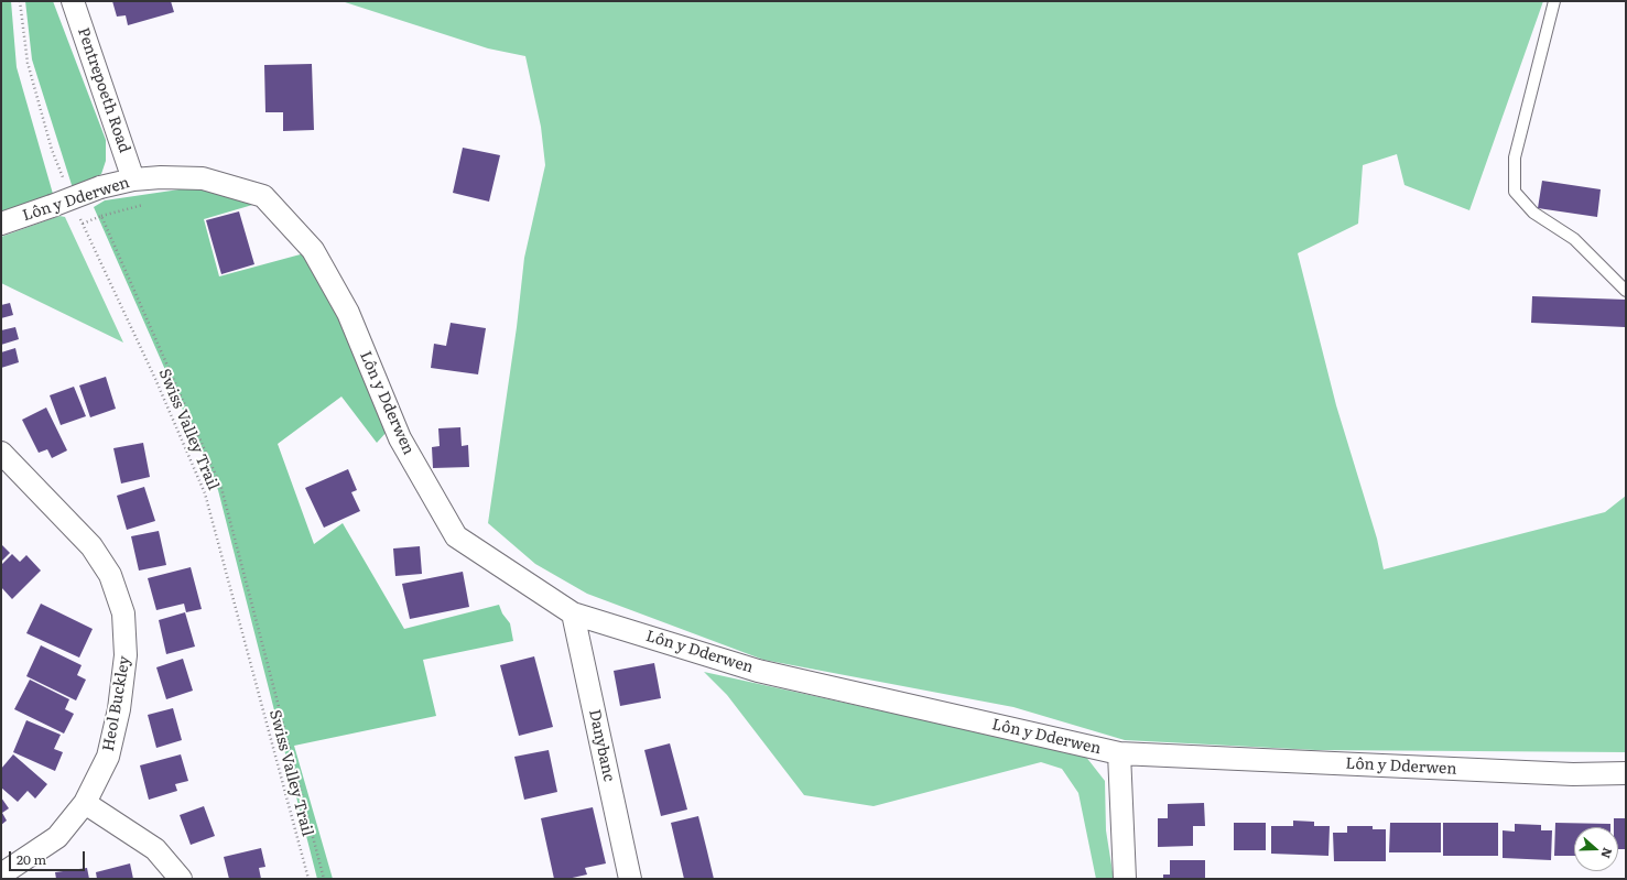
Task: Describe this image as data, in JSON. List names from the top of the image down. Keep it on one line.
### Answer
{"streets":{"street":["Pentrepoeth Road","Lôn y Dderwen","Heol Buckley","Danybanc"],"path":["Swiss Valley Trail"]},"crossings":[["Pentrepoeth Road","Lôn y Dderwen"],["Lôn y Dderwen","Danybanc"]],"scale_bar":"20 m","north":"right"}
